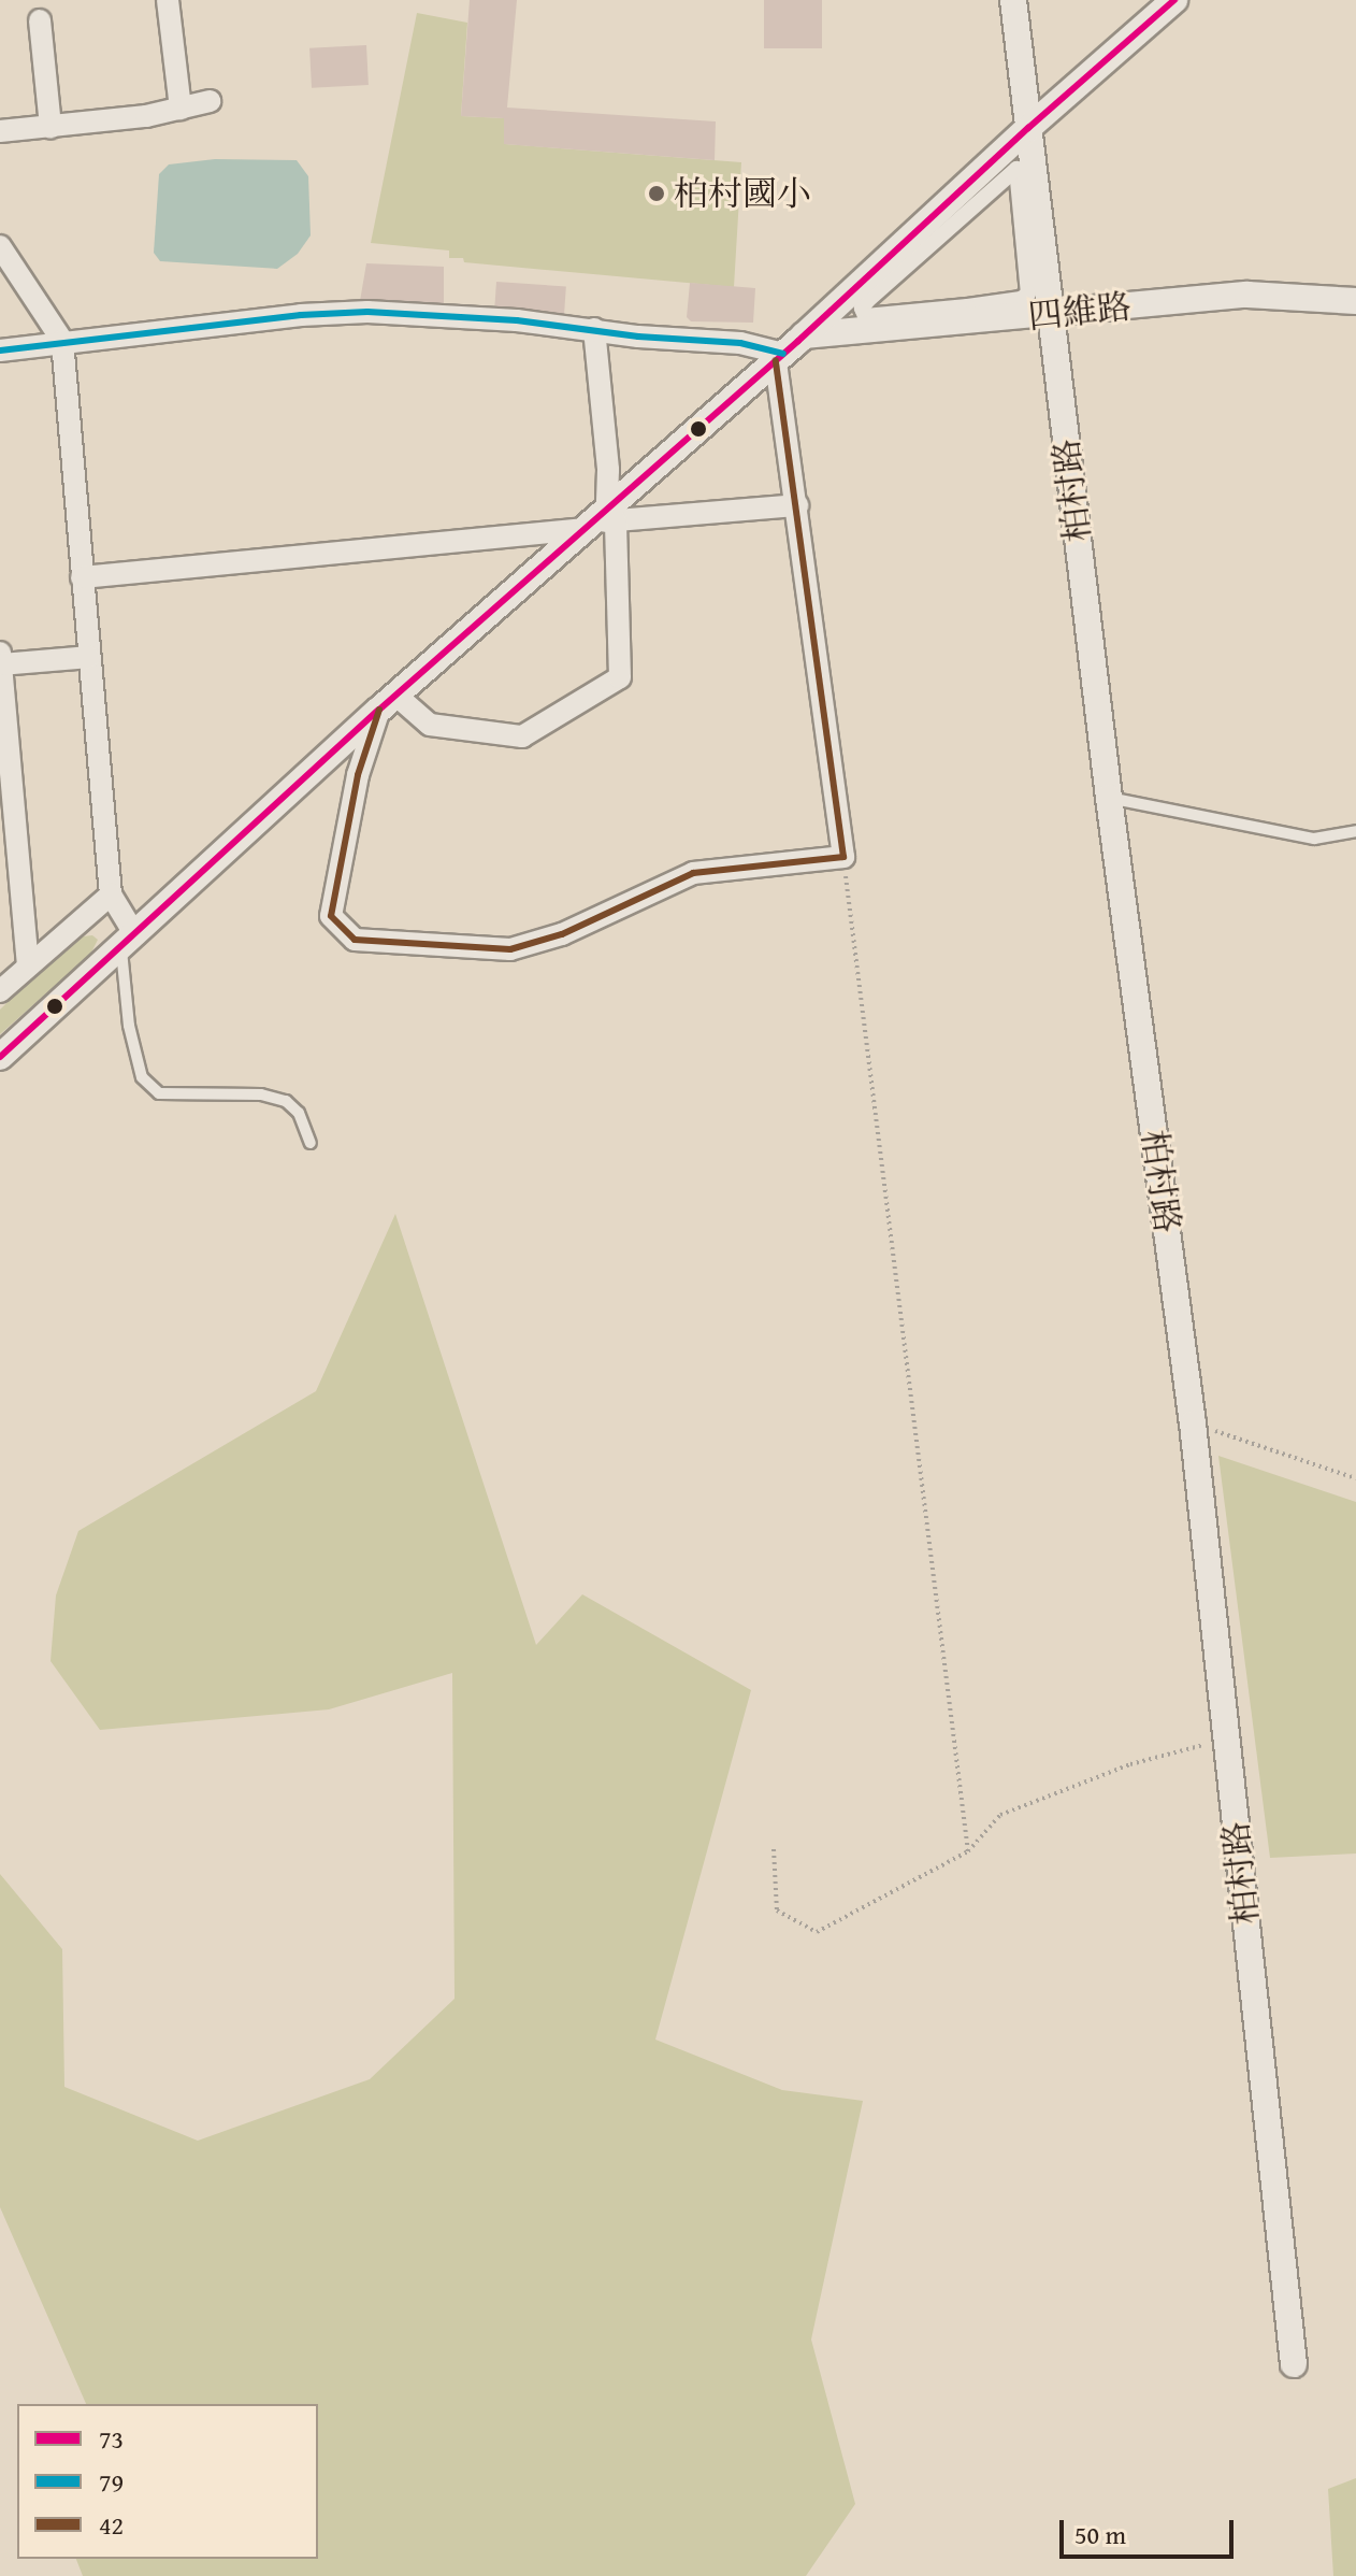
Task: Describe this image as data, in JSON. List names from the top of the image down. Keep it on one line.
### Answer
{"streets":{"street":["四維路","柏村路"]},"crossings":[["四維路","柏村路"]],"places":["柏村國小"],"lines":["transit line 73","transit line 79","transit line 42"],"legend":["73","79","42"],"scale_bar":"50 m"}
